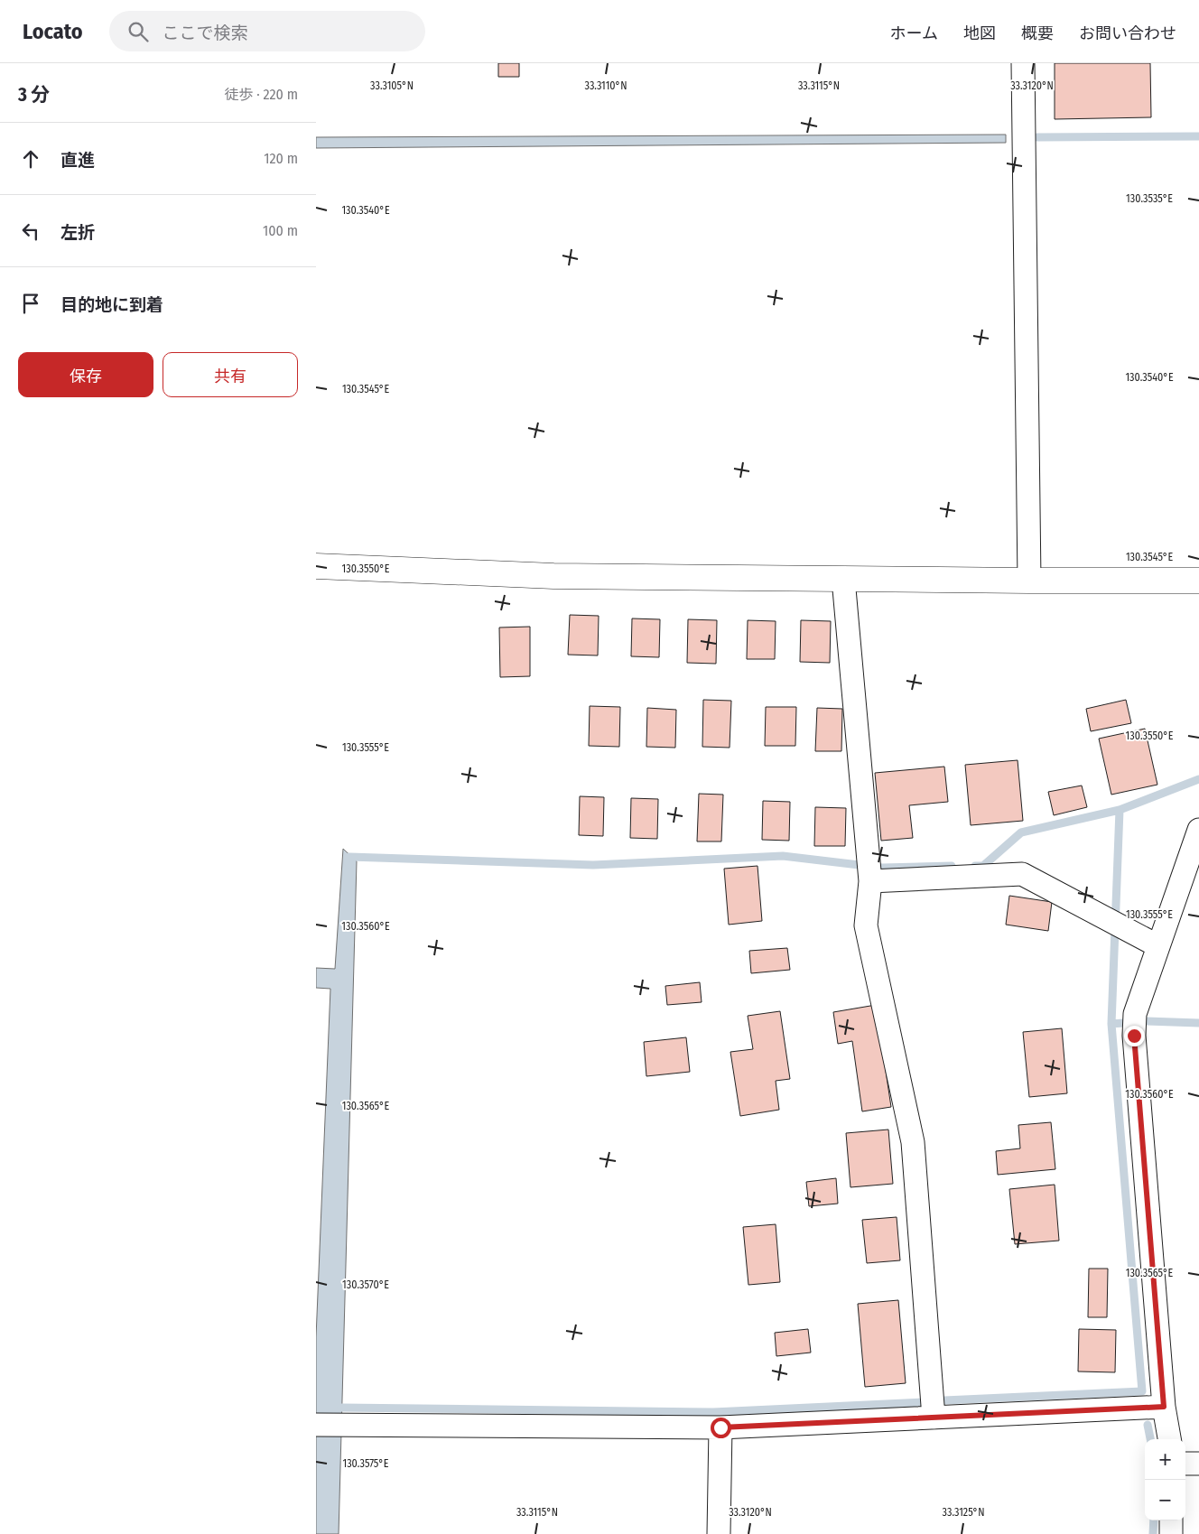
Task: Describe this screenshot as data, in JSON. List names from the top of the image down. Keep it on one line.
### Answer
{"page":{"header":"Locato","search":"ここで検索","nav":["ホーム","地図","概要","お問い合わせ"],"heading":["3 分","徒歩 · 220 m"],"list":[["直進","120 m"],["左折","100 m"],"目的地に到着"],"buttons":["保存","共有"],"map_buttons":["+","−"]},"coordinates":["33.3105°N","33.3110°N","33.3115°N","33.3120°N","130.3535°E","130.3540°E","130.3545°E","130.3550°E","130.3555°E","130.3560°E","130.3565°E","130.3570°E","130.3575°E","33.3125°N"]}
